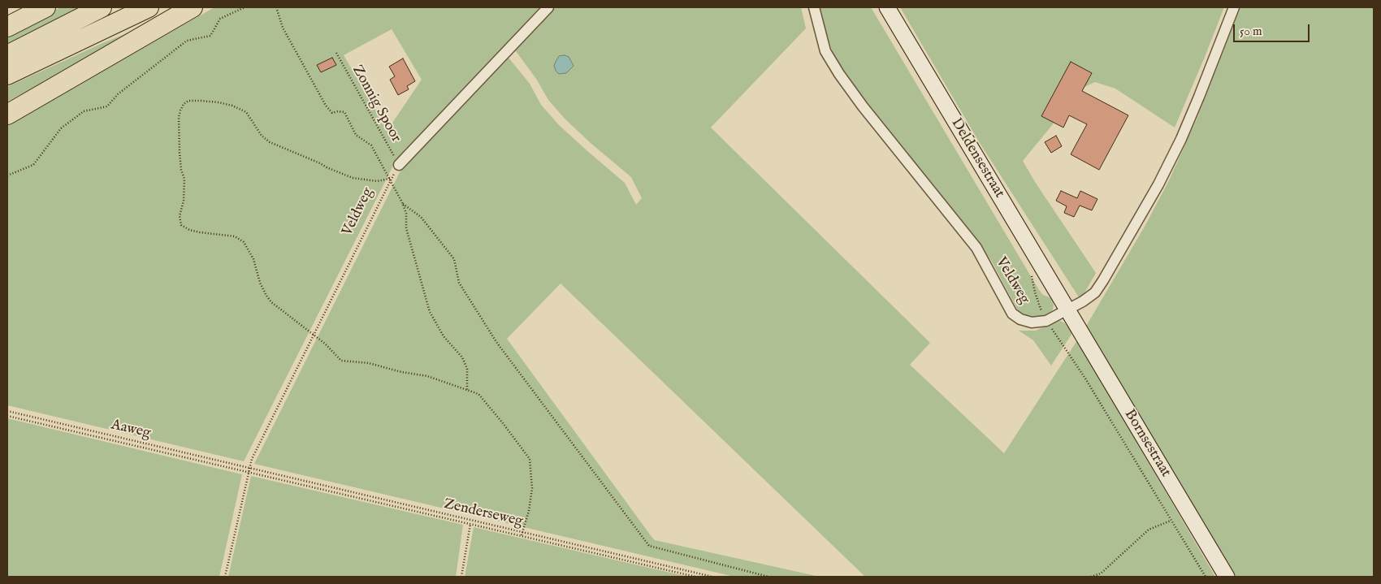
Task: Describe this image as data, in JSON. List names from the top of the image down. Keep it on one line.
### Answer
{"streets":{"street":["Deldensestraat","Veldweg","Bornsestraat"],"path":["Zonnig Spoor","Aaweg","Zenderseweg"]},"crossings":[["Zonnig Spoor","Veldweg"],["Deldensestraat","Veldweg"],["Deldensestraat","Bornsestraat"],["Veldweg","Aaweg"],["Veldweg","Bornsestraat"],["Veldweg","Zenderseweg"],["Aaweg","Zenderseweg"]],"scale_bar":"50 m"}
